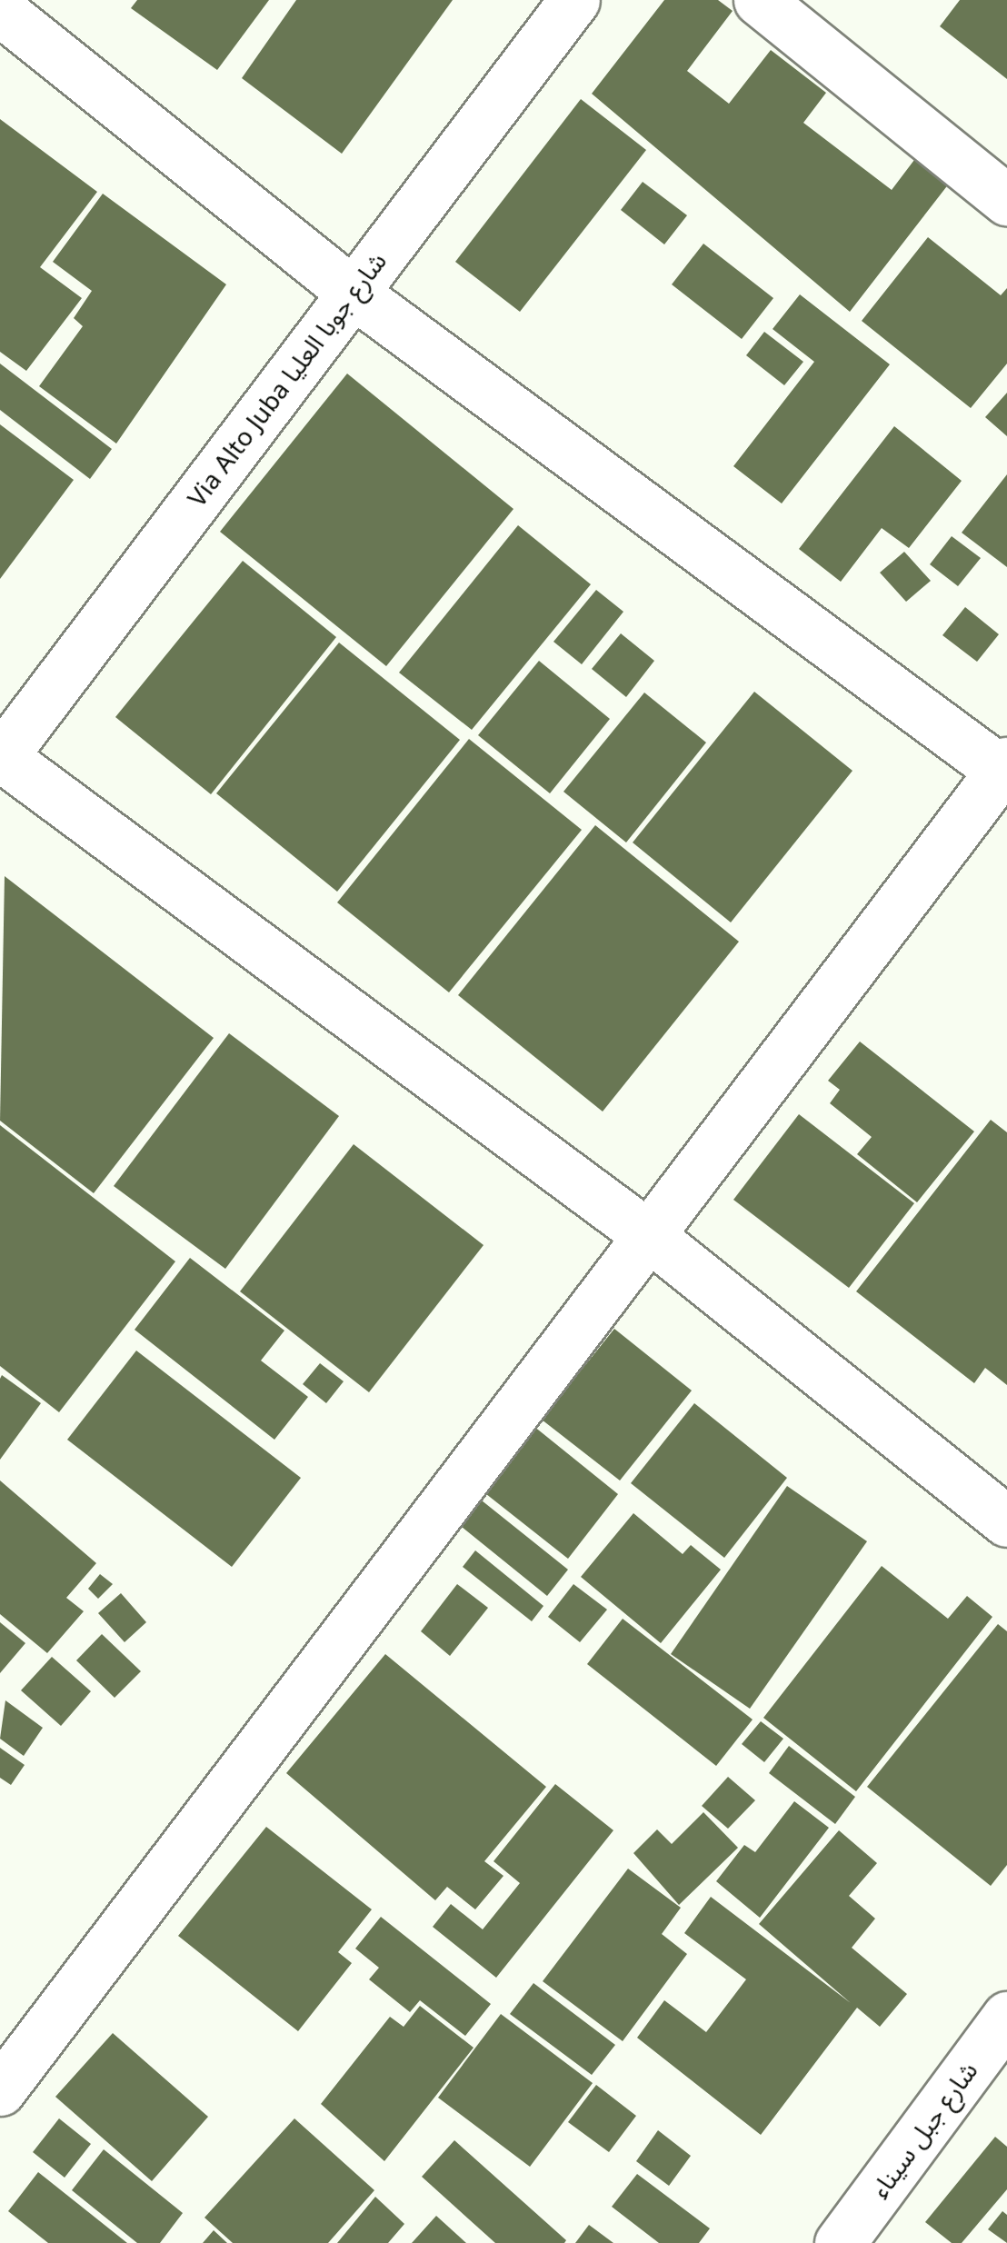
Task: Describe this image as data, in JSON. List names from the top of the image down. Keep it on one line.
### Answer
{"streets":{"street":["Via Alto Juba شارع جوبا العليا","شارع جبل سيناء"]}}
